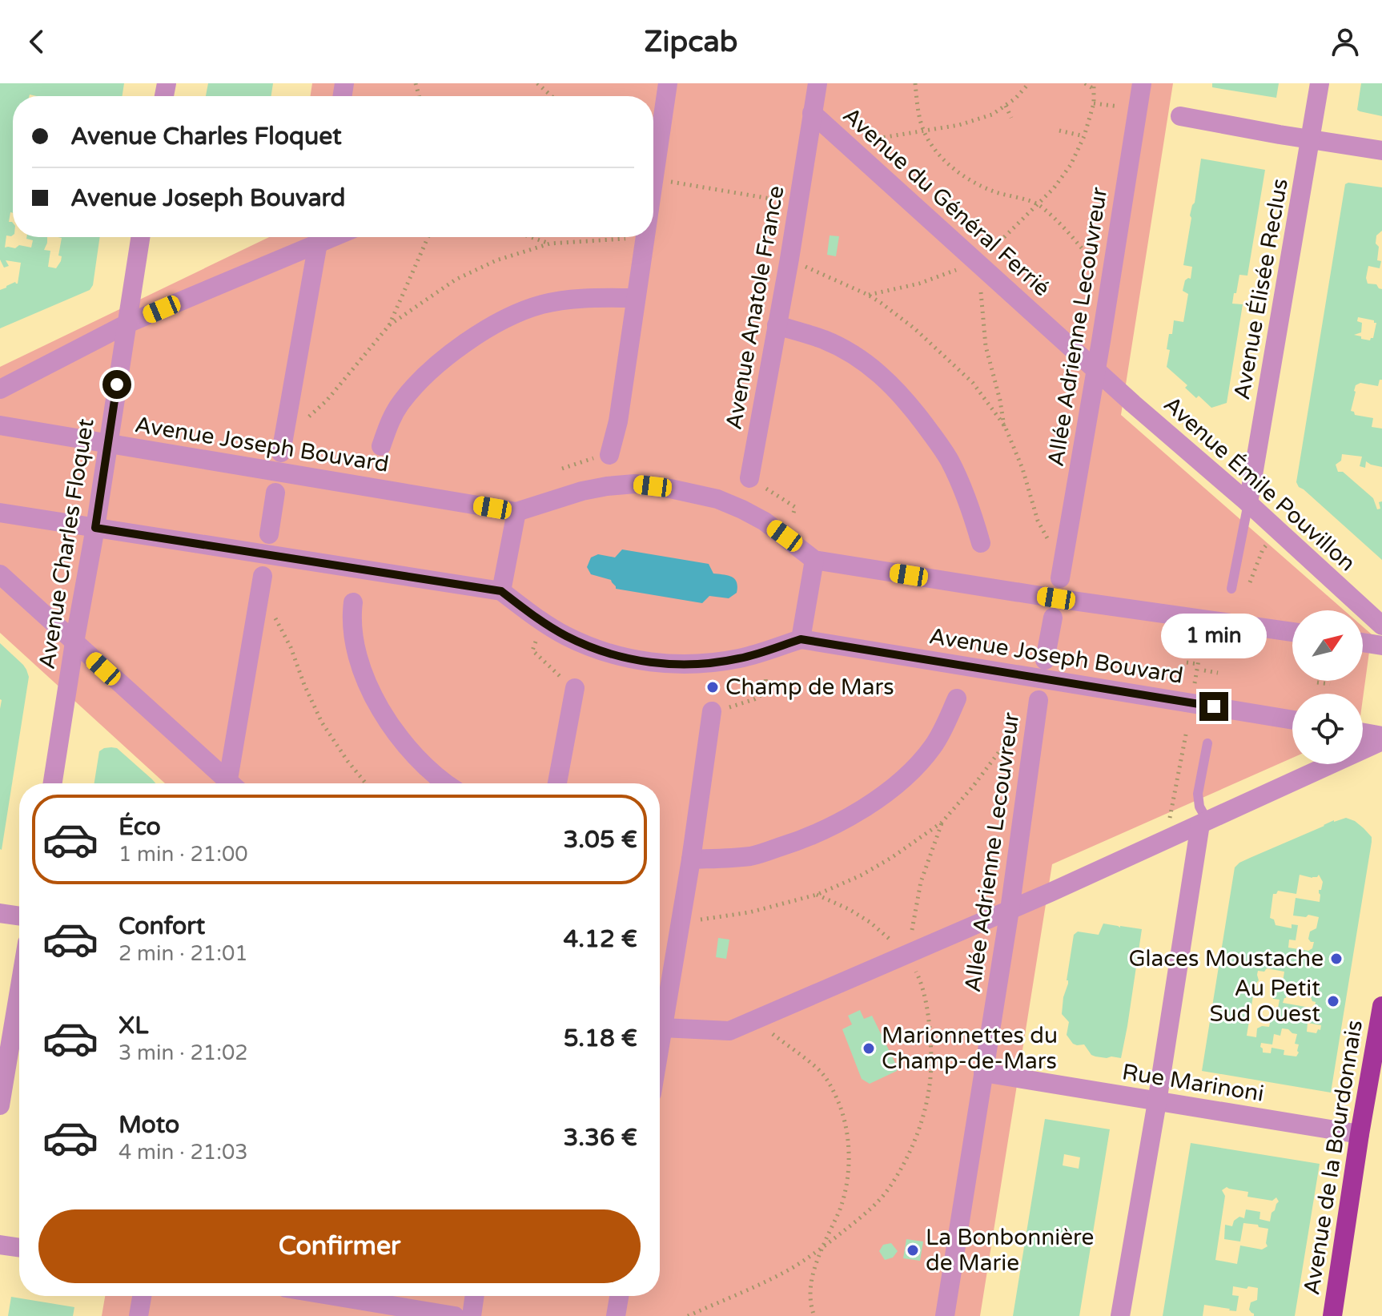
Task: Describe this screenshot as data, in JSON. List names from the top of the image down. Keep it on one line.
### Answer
{"streets":{"main road":["Avenue de la Bourdonnais"],"street":["Avenue du Général Ferrié","Avenue Élisée Reclus","Avenue Anatole France","Allée Adrienne Lecouvreur","Avenue Joseph Bouvard","Avenue Émile Pouvillon","Avenue Charles Floquet","Rue Marinoni"]},"crossings":[["Avenue du Général Ferrié","Avenue Anatole France"],["Avenue du Général Ferrié","Allée Adrienne Lecouvreur"],["Avenue du Général Ferrié","Avenue Émile Pouvillon"],["Avenue Élisée Reclus","Avenue Émile Pouvillon"],["Allée Adrienne Lecouvreur","Rue Marinoni"],["Avenue Joseph Bouvard","Avenue Charles Floquet"],["Rue Marinoni","Avenue de la Bourdonnais"]],"places":["Champ de Mars","Glaces Moustache","Au Petit Sud Ouest","Marionnettes du Champ-de-Mars","La Bonbonnière de Marie"],"north":"top right","page":{"header":"Zipcab","banner":["Avenue Charles Floquet","Avenue Joseph Bouvard"],"bubble":"1 min","list":[{"name":"Éco","note":"1 min · 21:00","value":"3.05 €"},{"name":"Confort","note":"2 min · 21:01","value":"4.12 €"},{"name":"XL","note":"3 min · 21:02","value":"5.18 €"},{"name":"Moto","note":"4 min · 21:03","value":"3.36 €"}],"buttons":"Confirmer"}}
